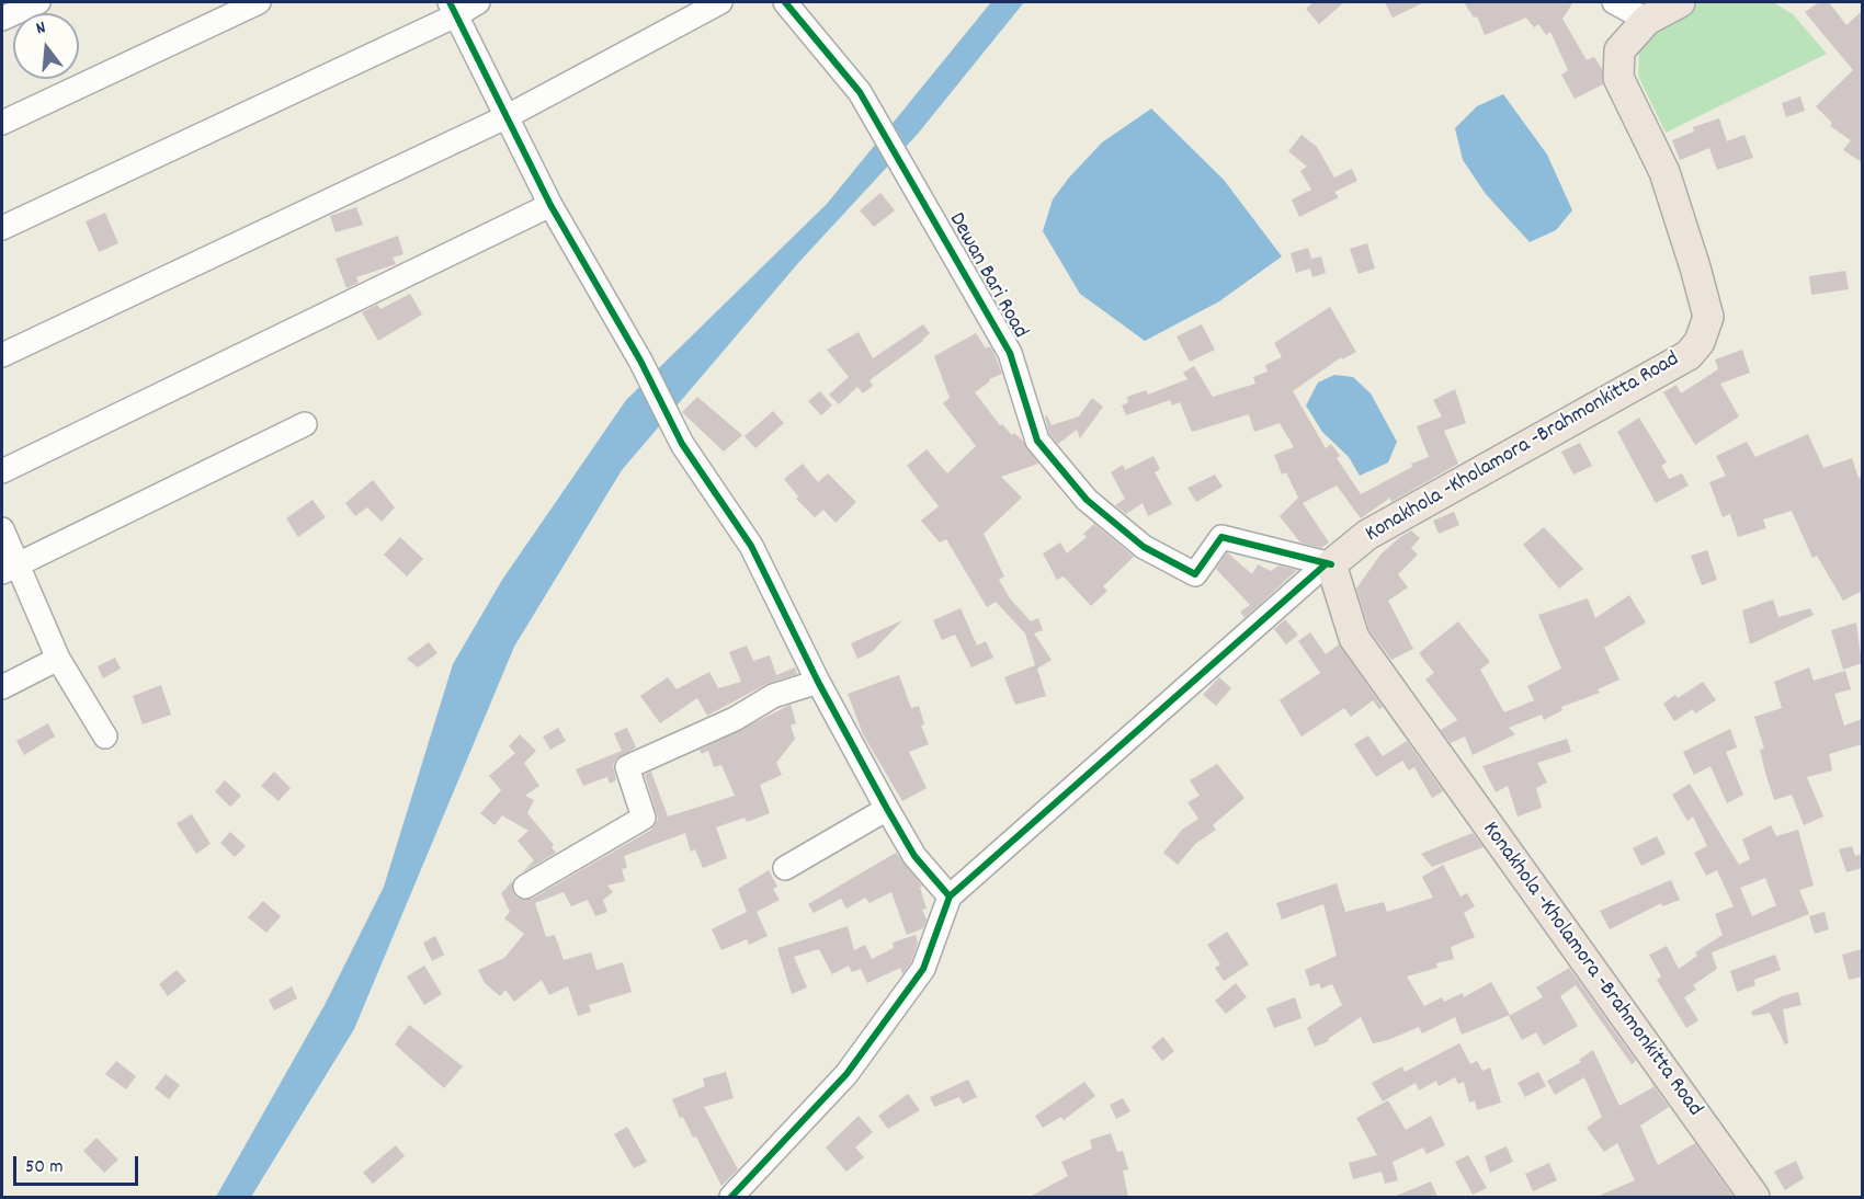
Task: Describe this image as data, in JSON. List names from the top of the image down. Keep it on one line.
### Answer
{"streets":{"main road":["Konakhola -Kholamora -Brahmonkitta Road"],"street":["Dewan Bari Road"]},"crossings":[["Dewan Bari Road","Konakhola -Kholamora -Brahmonkitta Road"]],"scale_bar":"50 m","north":"top"}
